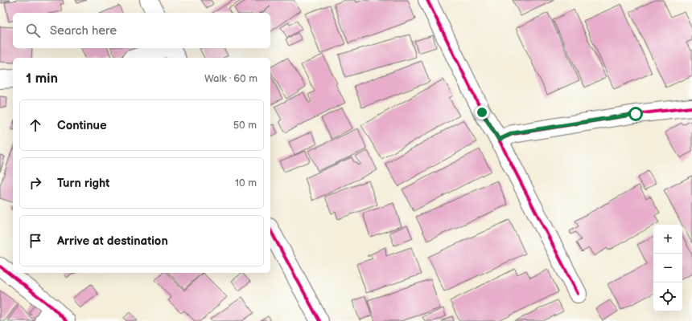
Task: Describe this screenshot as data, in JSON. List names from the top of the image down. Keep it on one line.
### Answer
{"page":{"search":"Search here","heading":["1 min","Walk · 60 m"],"list":[["Continue","50 m"],["Turn right","10 m"],"Arrive at destination"],"map_buttons":["+","−"]}}
